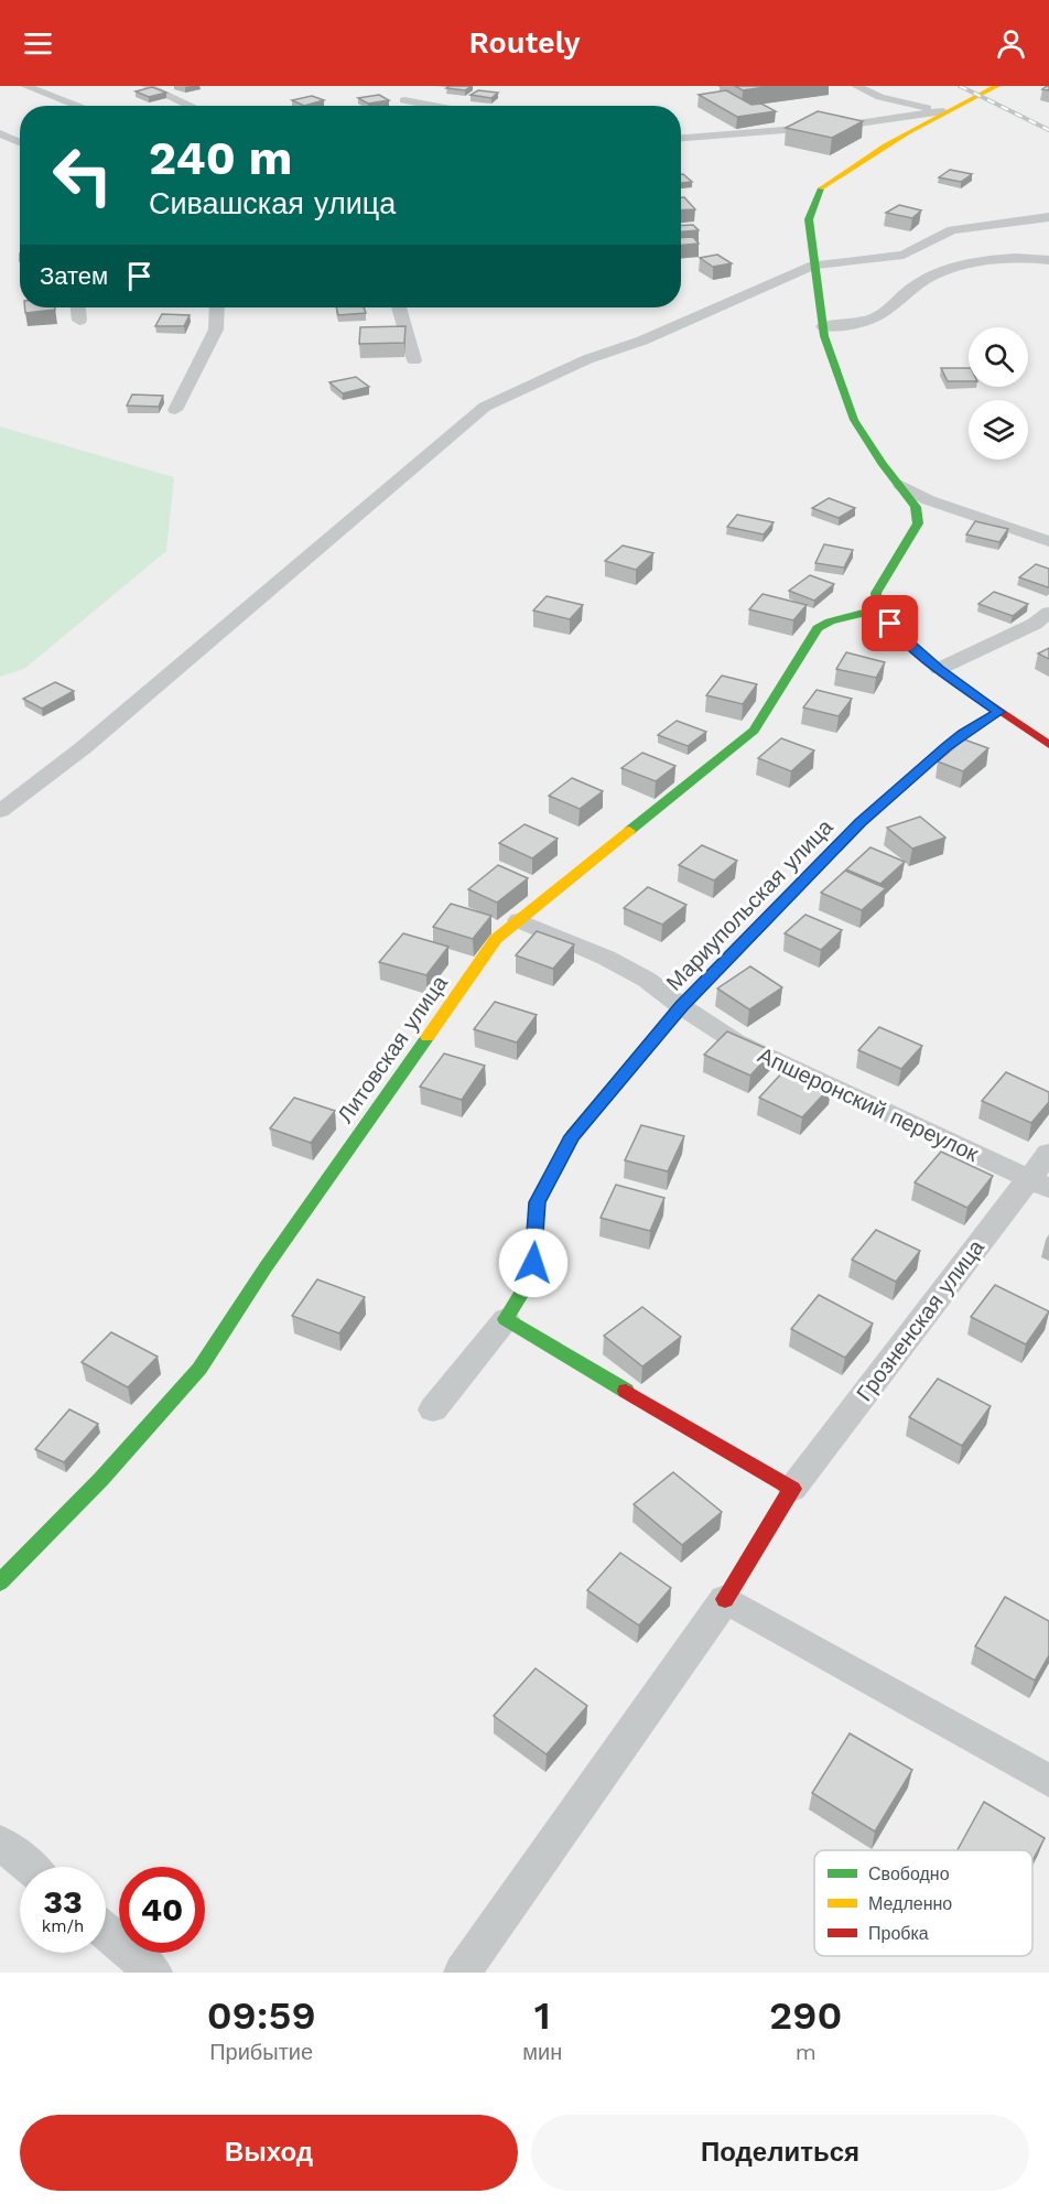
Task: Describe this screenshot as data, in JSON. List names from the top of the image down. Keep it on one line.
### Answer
{"streets":{"street":["Мариупольская улица","Литовская улица","Апшеронский переулок","Грозненская улица"]},"crossings":[["Мариупольская улица","Апшеронский переулок"],["Литовская улица","Апшеронский переулок"],["Апшеронский переулок","Грозненская улица"]],"legend":["Свободно","Медленно","Пробка"],"page":{"header":"Routely","turn":["240 m","Сивашская улица"],"then":"Затем","speed":"33 km/h","limit":"40","eta":["09:59","Прибытие","1","мин","290","m"],"buttons":["Выход","Поделиться"]}}
